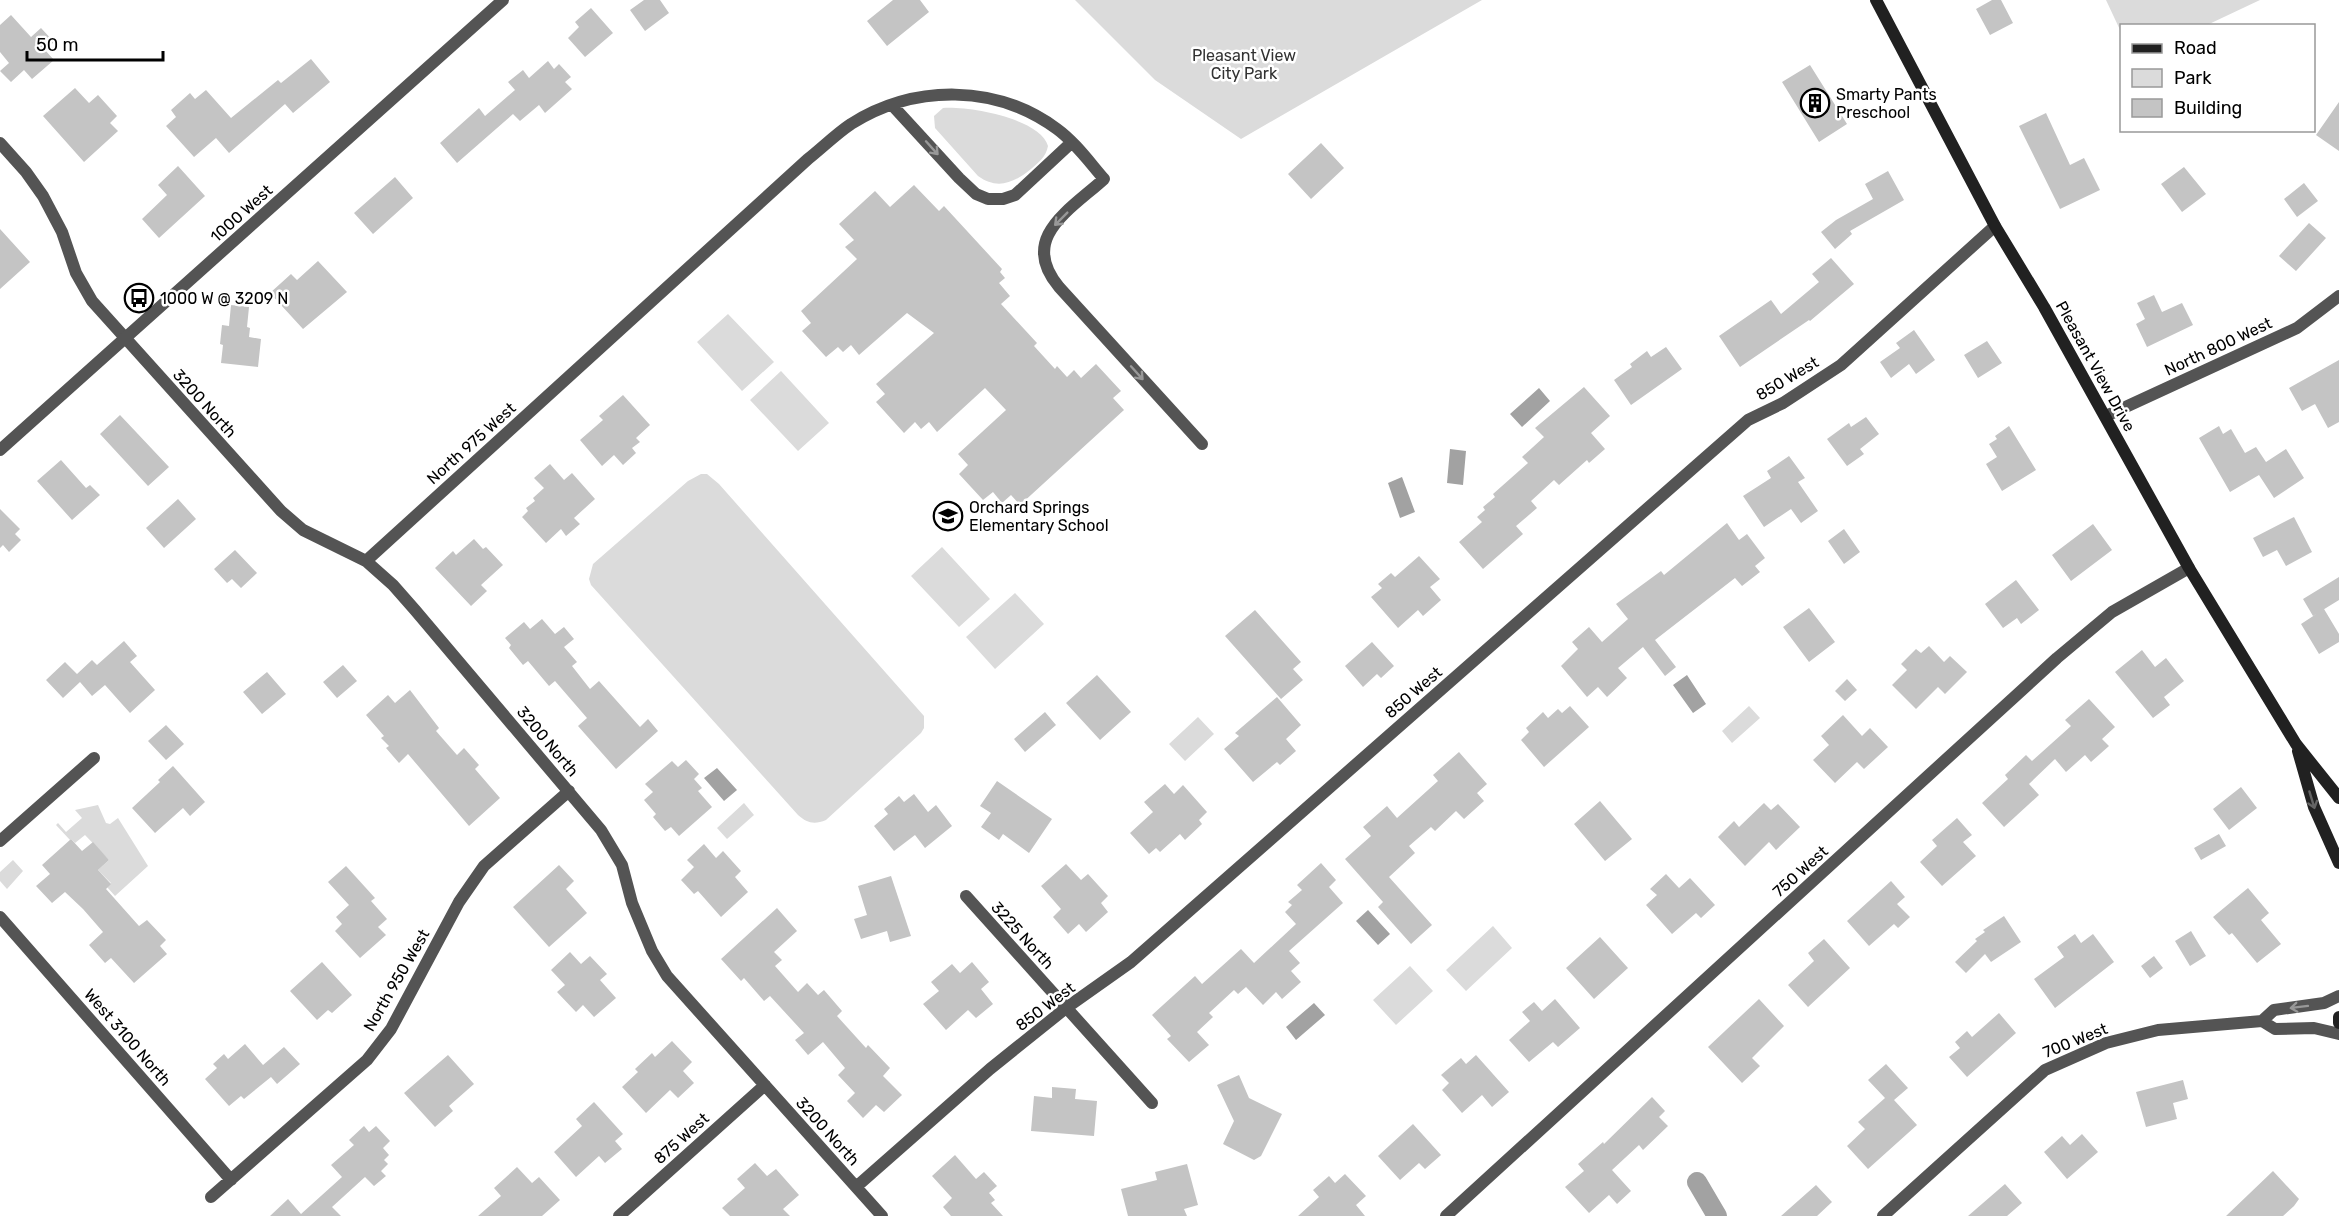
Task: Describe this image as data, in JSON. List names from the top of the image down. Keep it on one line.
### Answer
{"streets":{"main road":["Pleasant View Drive"],"street":["1000 West","North 800 West","850 West","3200 North","North 975 West","750 West","3225 North","North 950 West","West 3100 North","700 West","875 West"]},"crossings":[["1000 West","3200 North"],["North 800 West","Pleasant View Drive"],["Pleasant View Drive","850 West"],["Pleasant View Drive","750 West"],["850 West","3200 North"],["850 West","3225 North"],["3200 North","North 975 West"],["3200 North","North 950 West"],["3200 North","875 West"],["North 950 West","West 3100 North"]],"parks":["Pleasant View City Park"],"places":{"building":["Smarty Pants Preschool"],"bus stop":["1000 W @ 3209 N"],"school or university":["Orchard Springs Elementary School"]},"legend":["Road","Park","Building"],"scale_bar":"50 m"}
